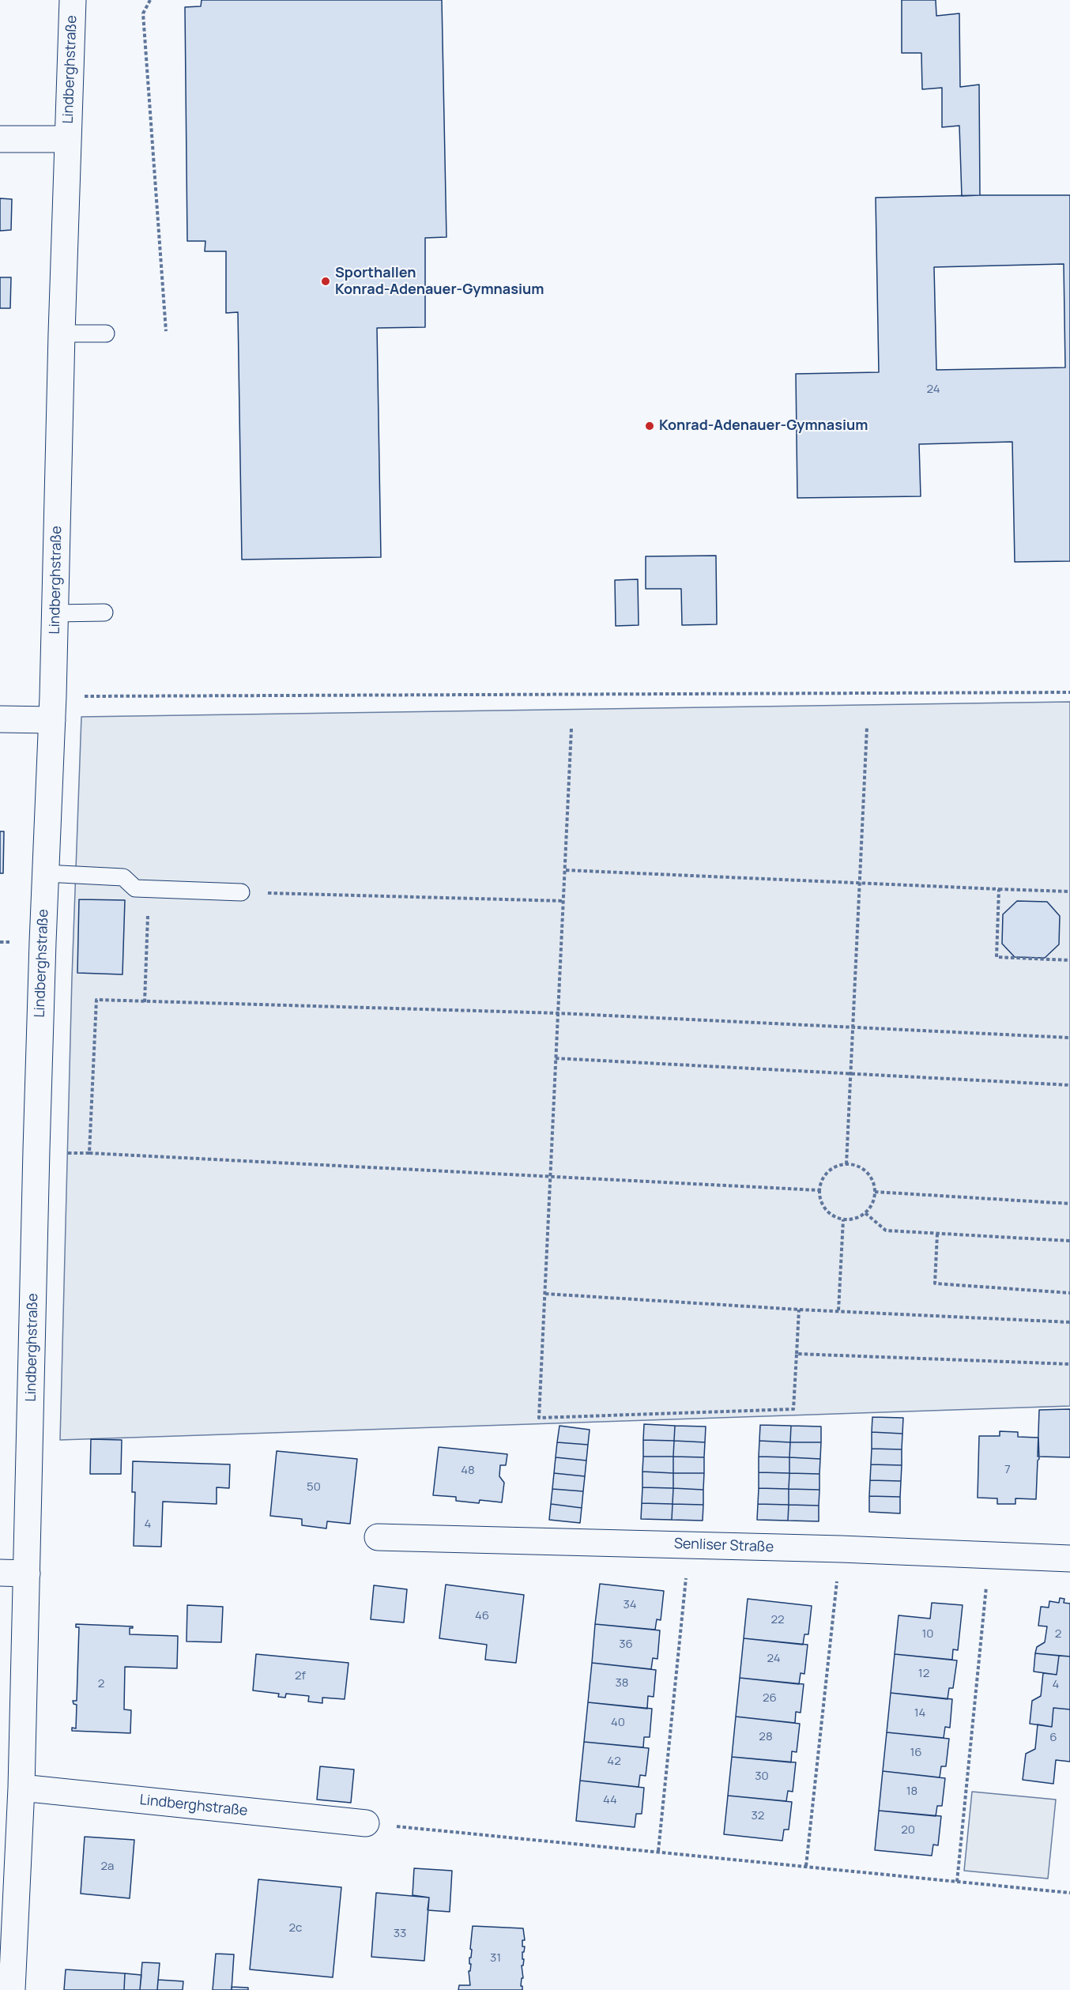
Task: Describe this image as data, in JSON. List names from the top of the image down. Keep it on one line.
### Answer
{"streets":{"street":["Lindberghstraße","Senliser Straße"]},"places":["Sporthallen Konrad-Adenauer-Gymnasium","Konrad-Adenauer-Gymnasium"],"house_numbers":["24","7","48","50","4","34","46","22","10","2","36","24","12","2f","38","2","4","26","14","40","28","6","16","42","30","18","44","32","20","2a","2c","33","31"]}
